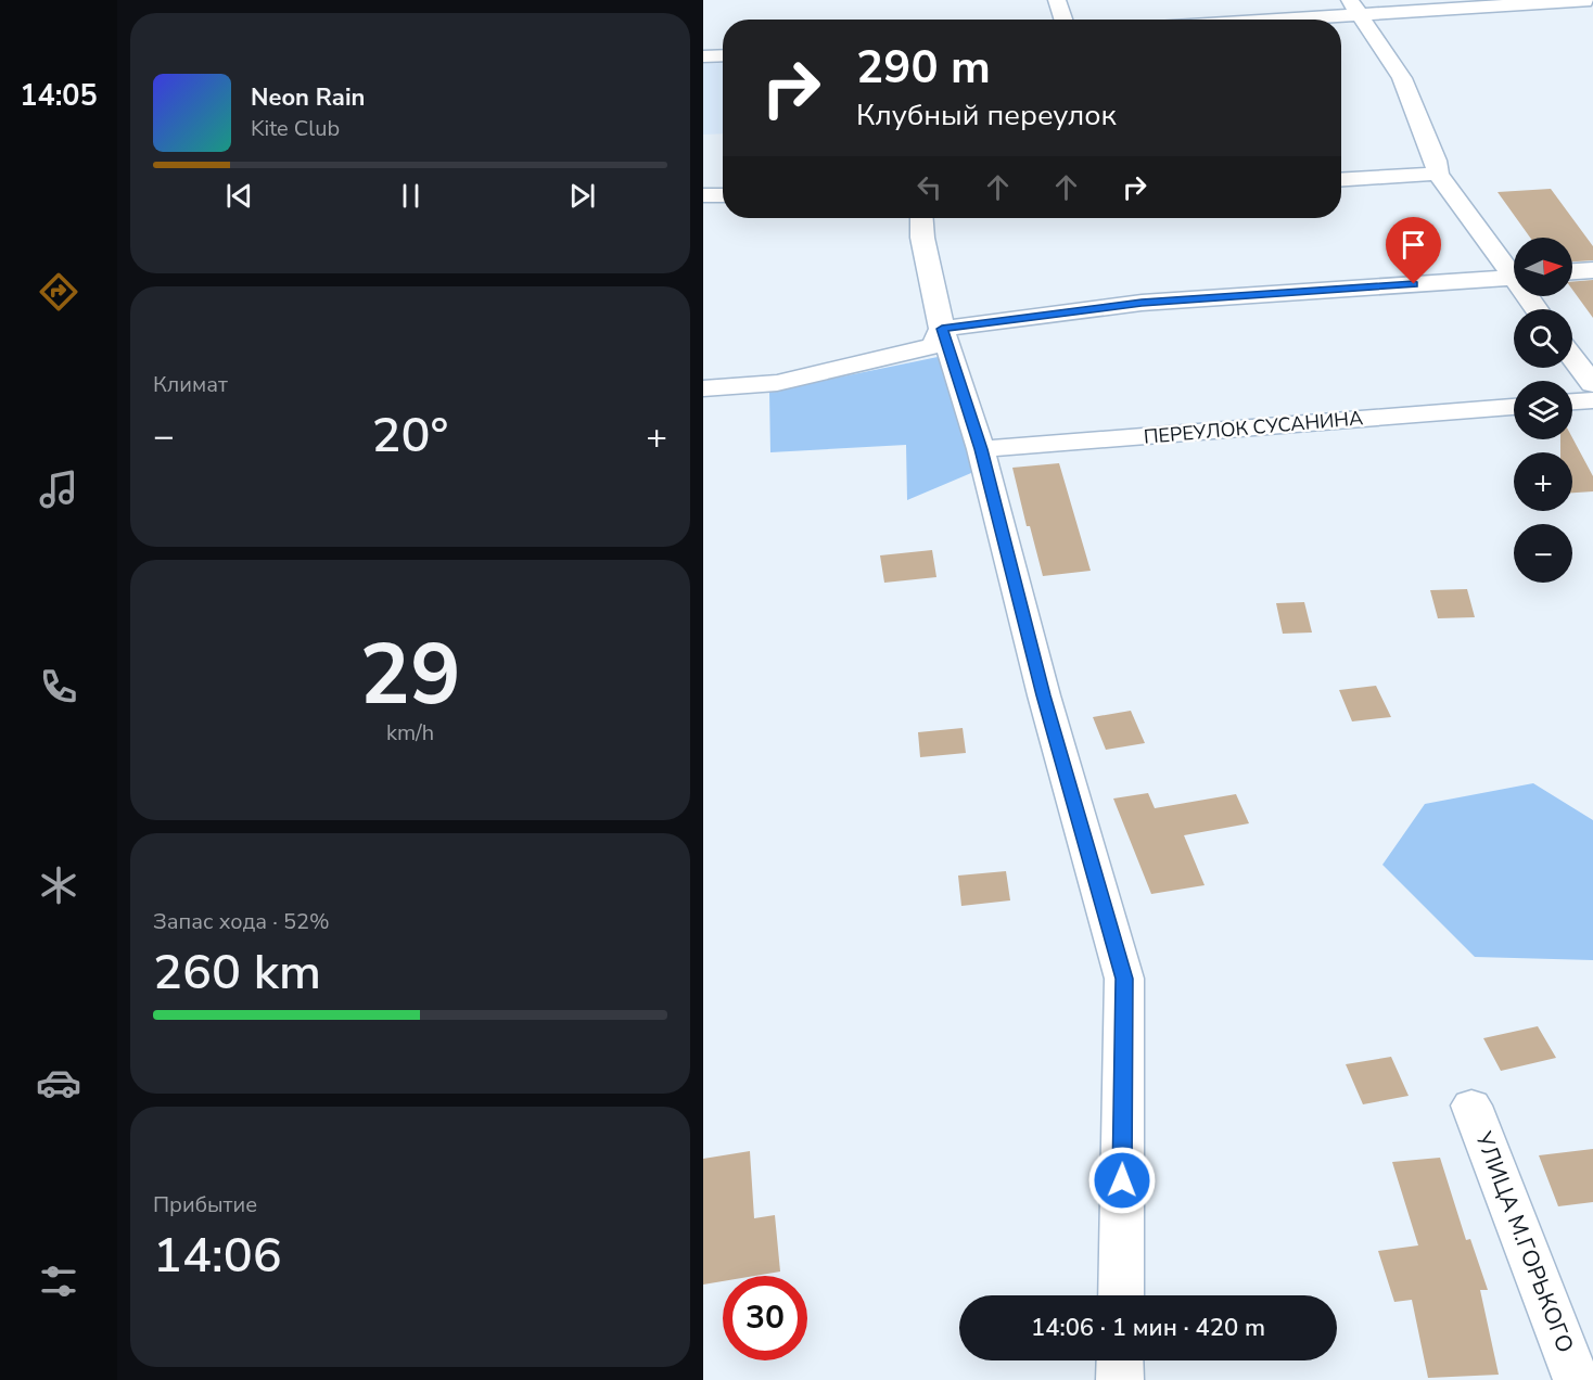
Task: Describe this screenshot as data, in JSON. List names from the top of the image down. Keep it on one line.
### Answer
{"streets":{"street":["ПЕРЕУЛОК СУСАНИНА","УЛИЦА М.ГОРЬКОГО"]},"north":"right","page":{"tabs":"14:05","turn":["290 m","Клубный переулок"],"song":["Neon Rain","Kite Club"],"map_buttons":["+","−"],"tile":["Климат",["29","km/h"],["Запас хода · 52%","260 km"],["Прибытие","14:06"]],"heat":["−","20°","+"],"limit":"30","trip":"14:06 · 1 мин · 420 m"}}
